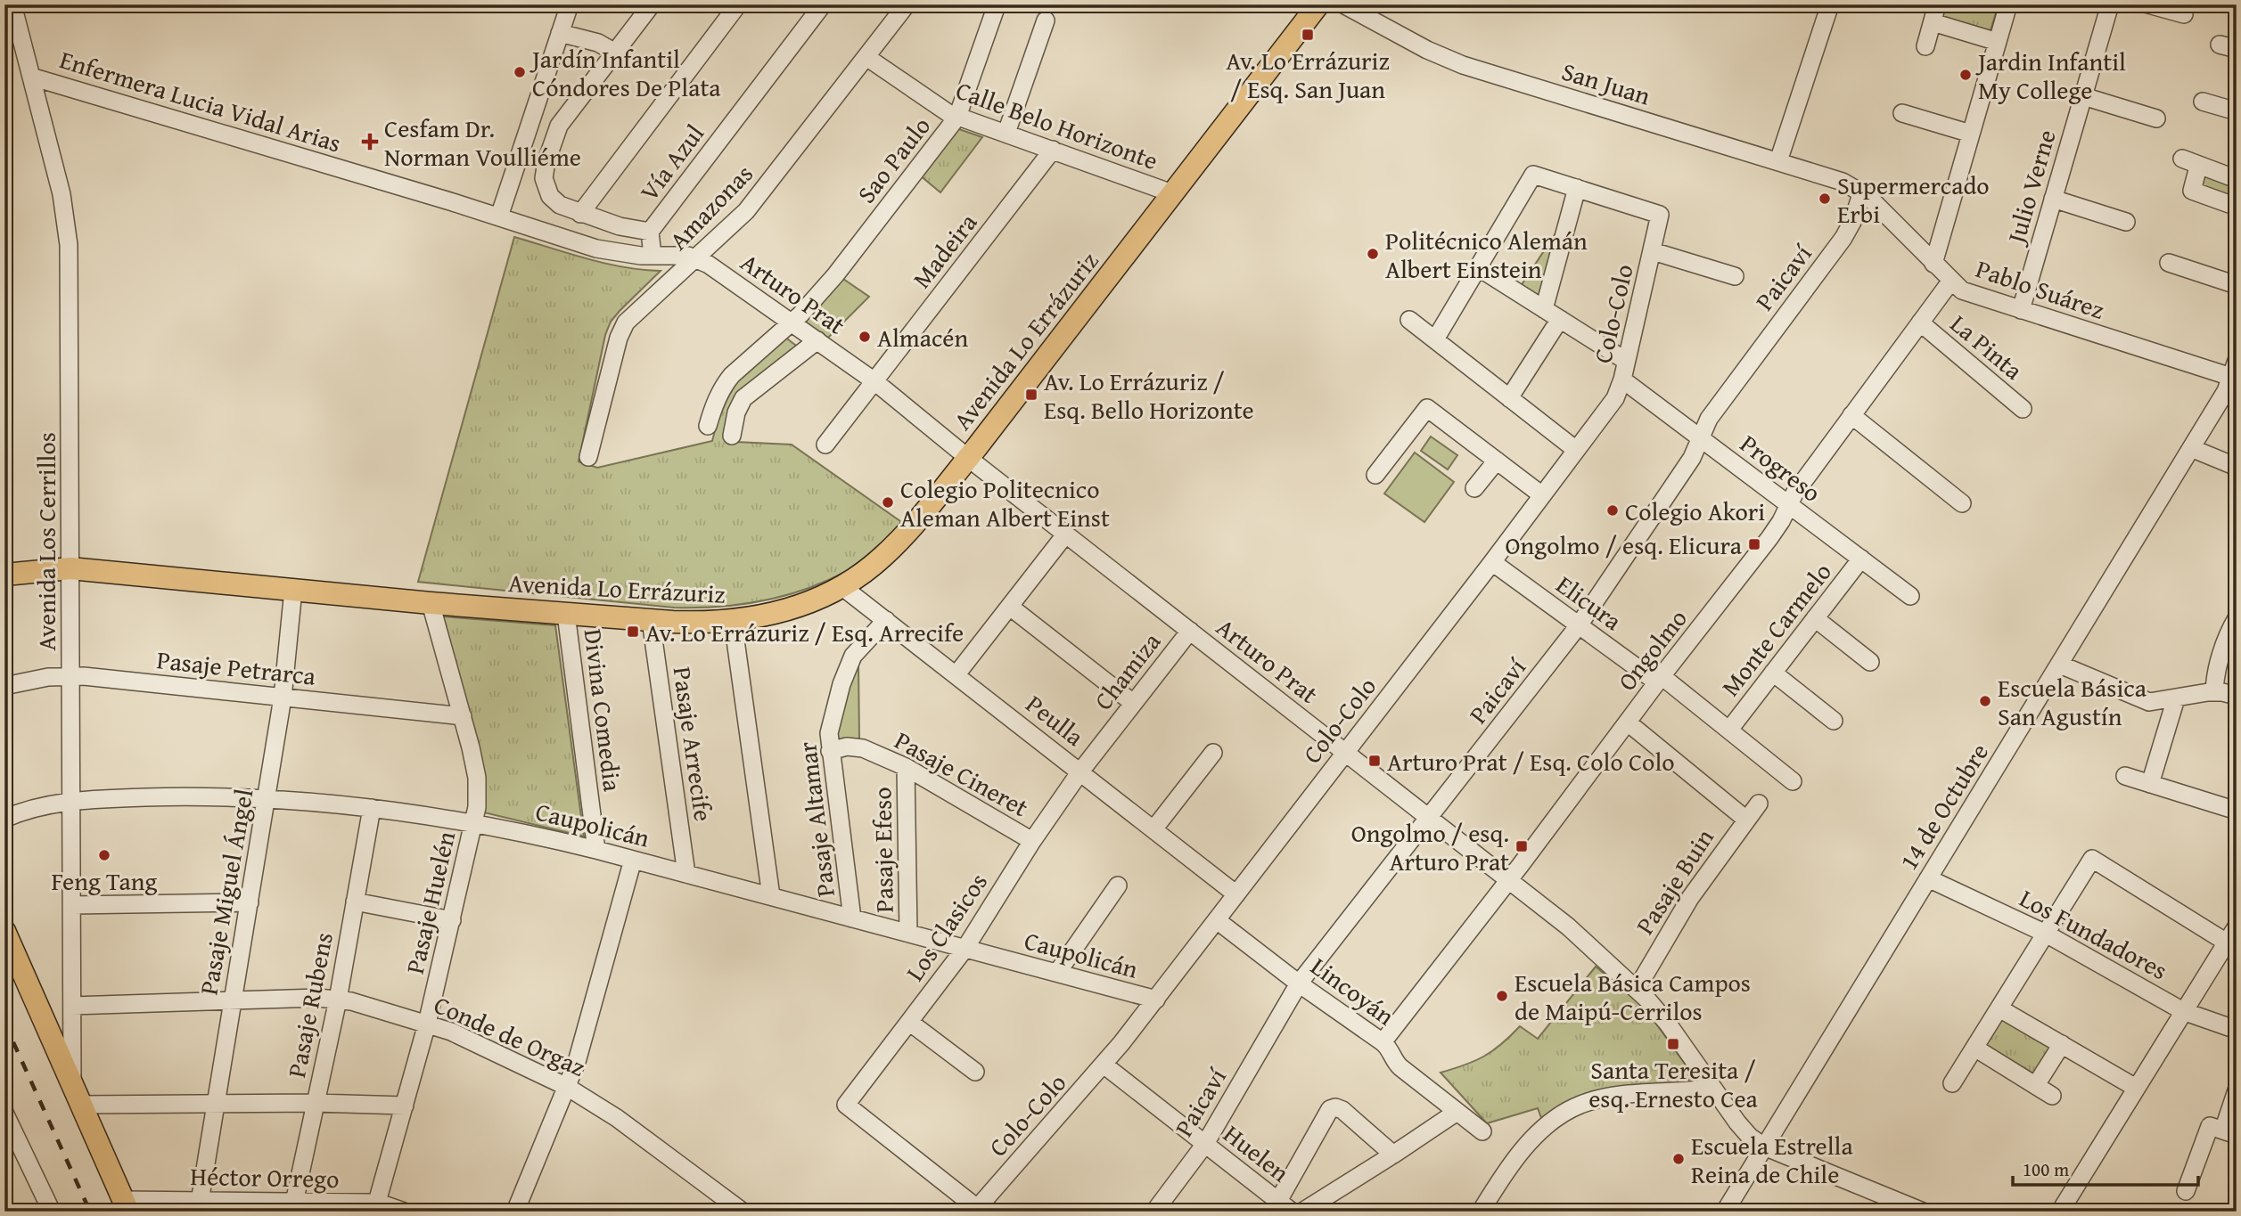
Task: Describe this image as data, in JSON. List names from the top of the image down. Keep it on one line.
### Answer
{"streets":{"main road":["Avenida Lo Errázuriz"],"street":["San Juan","Enfermera Lucia Vidal Arias","Calle Belo Horizonte","Sao Paulo","Vía Azul","Julio Verne","Amazonas","Madeira","Paicaví","Pablo Suárez","Arturo Prat","Colo-Colo","La Pinta","Progreso","Avenida Los Cerrillos","Elicura","Monte Carmelo","Ongolmo","Pasaje Petrarca","Chamiza","Divina Comedia","Peulla","Pasaje Arrecife","Pasaje Cineret","14 de Octubre","Pasaje Altamar","Caupolicán","Pasaje Efeso","Pasaje Buin","Pasaje Miguel Ángel","Pasaje Huelén","Los Clasicos","Los Fundadores","Lincoyán","Pasaje Rubens","Conde de Orgaz","Huelen","Héctor Orrego"]},"crossings":[["San Juan","Paicaví"],["San Juan","Pablo Suárez"],["Enfermera Lucia Vidal Arias","Amazonas"],["Enfermera Lucia Vidal Arias","Arturo Prat"],["Enfermera Lucia Vidal Arias","Avenida Los Cerrillos"],["Calle Belo Horizonte","Sao Paulo"],["Calle Belo Horizonte","Amazonas"],["Calle Belo Horizonte","Madeira"],["Calle Belo Horizonte","Avenida Lo Errázuriz"],["Sao Paulo","Arturo Prat"],["Julio Verne","Pablo Suárez"],["Amazonas","Arturo Prat"],["Madeira","Arturo Prat"],["Paicaví","Pablo Suárez"],["Paicaví","Arturo Prat"],["Paicaví","Progreso"],["Paicaví","Elicura"],["Paicaví","Lincoyán"],["Paicaví","Huelen"],["Pablo Suárez","Ongolmo"],["Pablo Suárez","14 de Octubre"],["Arturo Prat","Colo-Colo"],["Arturo Prat","Avenida Lo Errázuriz"],["Arturo Prat","Ongolmo"],["Arturo Prat","Chamiza"],["Arturo Prat","14 de Octubre"],["Arturo Prat","Pasaje Buin"],["Colo-Colo","Progreso"],["Colo-Colo","Elicura"],["Colo-Colo","Peulla"],["Colo-Colo","Caupolicán"],["Colo-Colo","Los Clasicos"],["Colo-Colo","Lincoyán"],["Colo-Colo","Huelen"],["Avenida Lo Errázuriz","Avenida Los Cerrillos"],["Avenida Lo Errázuriz","Divina Comedia"],["Avenida Lo Errázuriz","Peulla"],["Avenida Lo Errázuriz","Pasaje Arrecife"],["Avenida Lo Errázuriz","Pasaje Miguel Ángel"],["Avenida Lo Errázuriz","Pasaje Huelén"],["La Pinta","Ongolmo"],["Progreso","Monte Carmelo"],["Progreso","Ongolmo"],["Avenida Los Cerrillos","Pasaje Petrarca"],["Avenida Los Cerrillos","Caupolicán"],["Avenida Los Cerrillos","Conde de Orgaz"],["Elicura","Monte Carmelo"],["Elicura","Ongolmo"],["Ongolmo","Lincoyán"],["Pasaje Petrarca","Pasaje Miguel Ángel"],["Pasaje Petrarca","Pasaje Huelén"],["Chamiza","Peulla"],["Chamiza","Los Clasicos"],["Divina Comedia","Caupolicán"],["Peulla","Pasaje Altamar"],["Peulla","Los Clasicos"],["Pasaje Arrecife","Caupolicán"],["Pasaje Cineret","Pasaje Altamar"],["Pasaje Cineret","Pasaje Efeso"],["Pasaje Cineret","Los Clasicos"],["14 de Octubre","Los Fundadores"],["Pasaje Altamar","Caupolicán"],["Caupolicán","Pasaje Efeso"],["Caupolicán","Pasaje Miguel Ángel"],["Caupolicán","Pasaje Huelén"],["Caupolicán","Los Clasicos"],["Caupolicán","Pasaje Rubens"],["Pasaje Miguel Ángel","Conde de Orgaz"],["Pasaje Miguel Ángel","Héctor Orrego"],["Pasaje Huelén","Conde de Orgaz"],["Pasaje Huelén","Héctor Orrego"],["Pasaje Rubens","Conde de Orgaz"],["Pasaje Rubens","Héctor Orrego"]],"places":{"transit":["Av. Lo Errázuriz / Esq. San Juan","Av. Lo Errázuriz / Esq. Bello Horizonte","Ongolmo / esq. Elicura","Av. Lo Errázuriz / Esq. Arrecife","Arturo Prat / Esq. Colo Colo","Ongolmo / esq. Arturo Prat","Santa Teresita / esq. Ernesto Cea"],"other":["Jardín Infantil Cóndores De Plata","Jardin Infantil My College","Supermercado Erbi","Politécnico Alemán Albert Einstein","Almacén","Colegio Politecnico Aleman Albert Einst","Colegio Akori","Escuela Básica San Agustín","Feng Tang","Escuela Básica Campos de Maipú-Cerrilos","Escuela Estrella Reina de Chile"],"health":["Cesfam Dr. Norman Voulliéme"]},"scale_bar":"100 m"}
